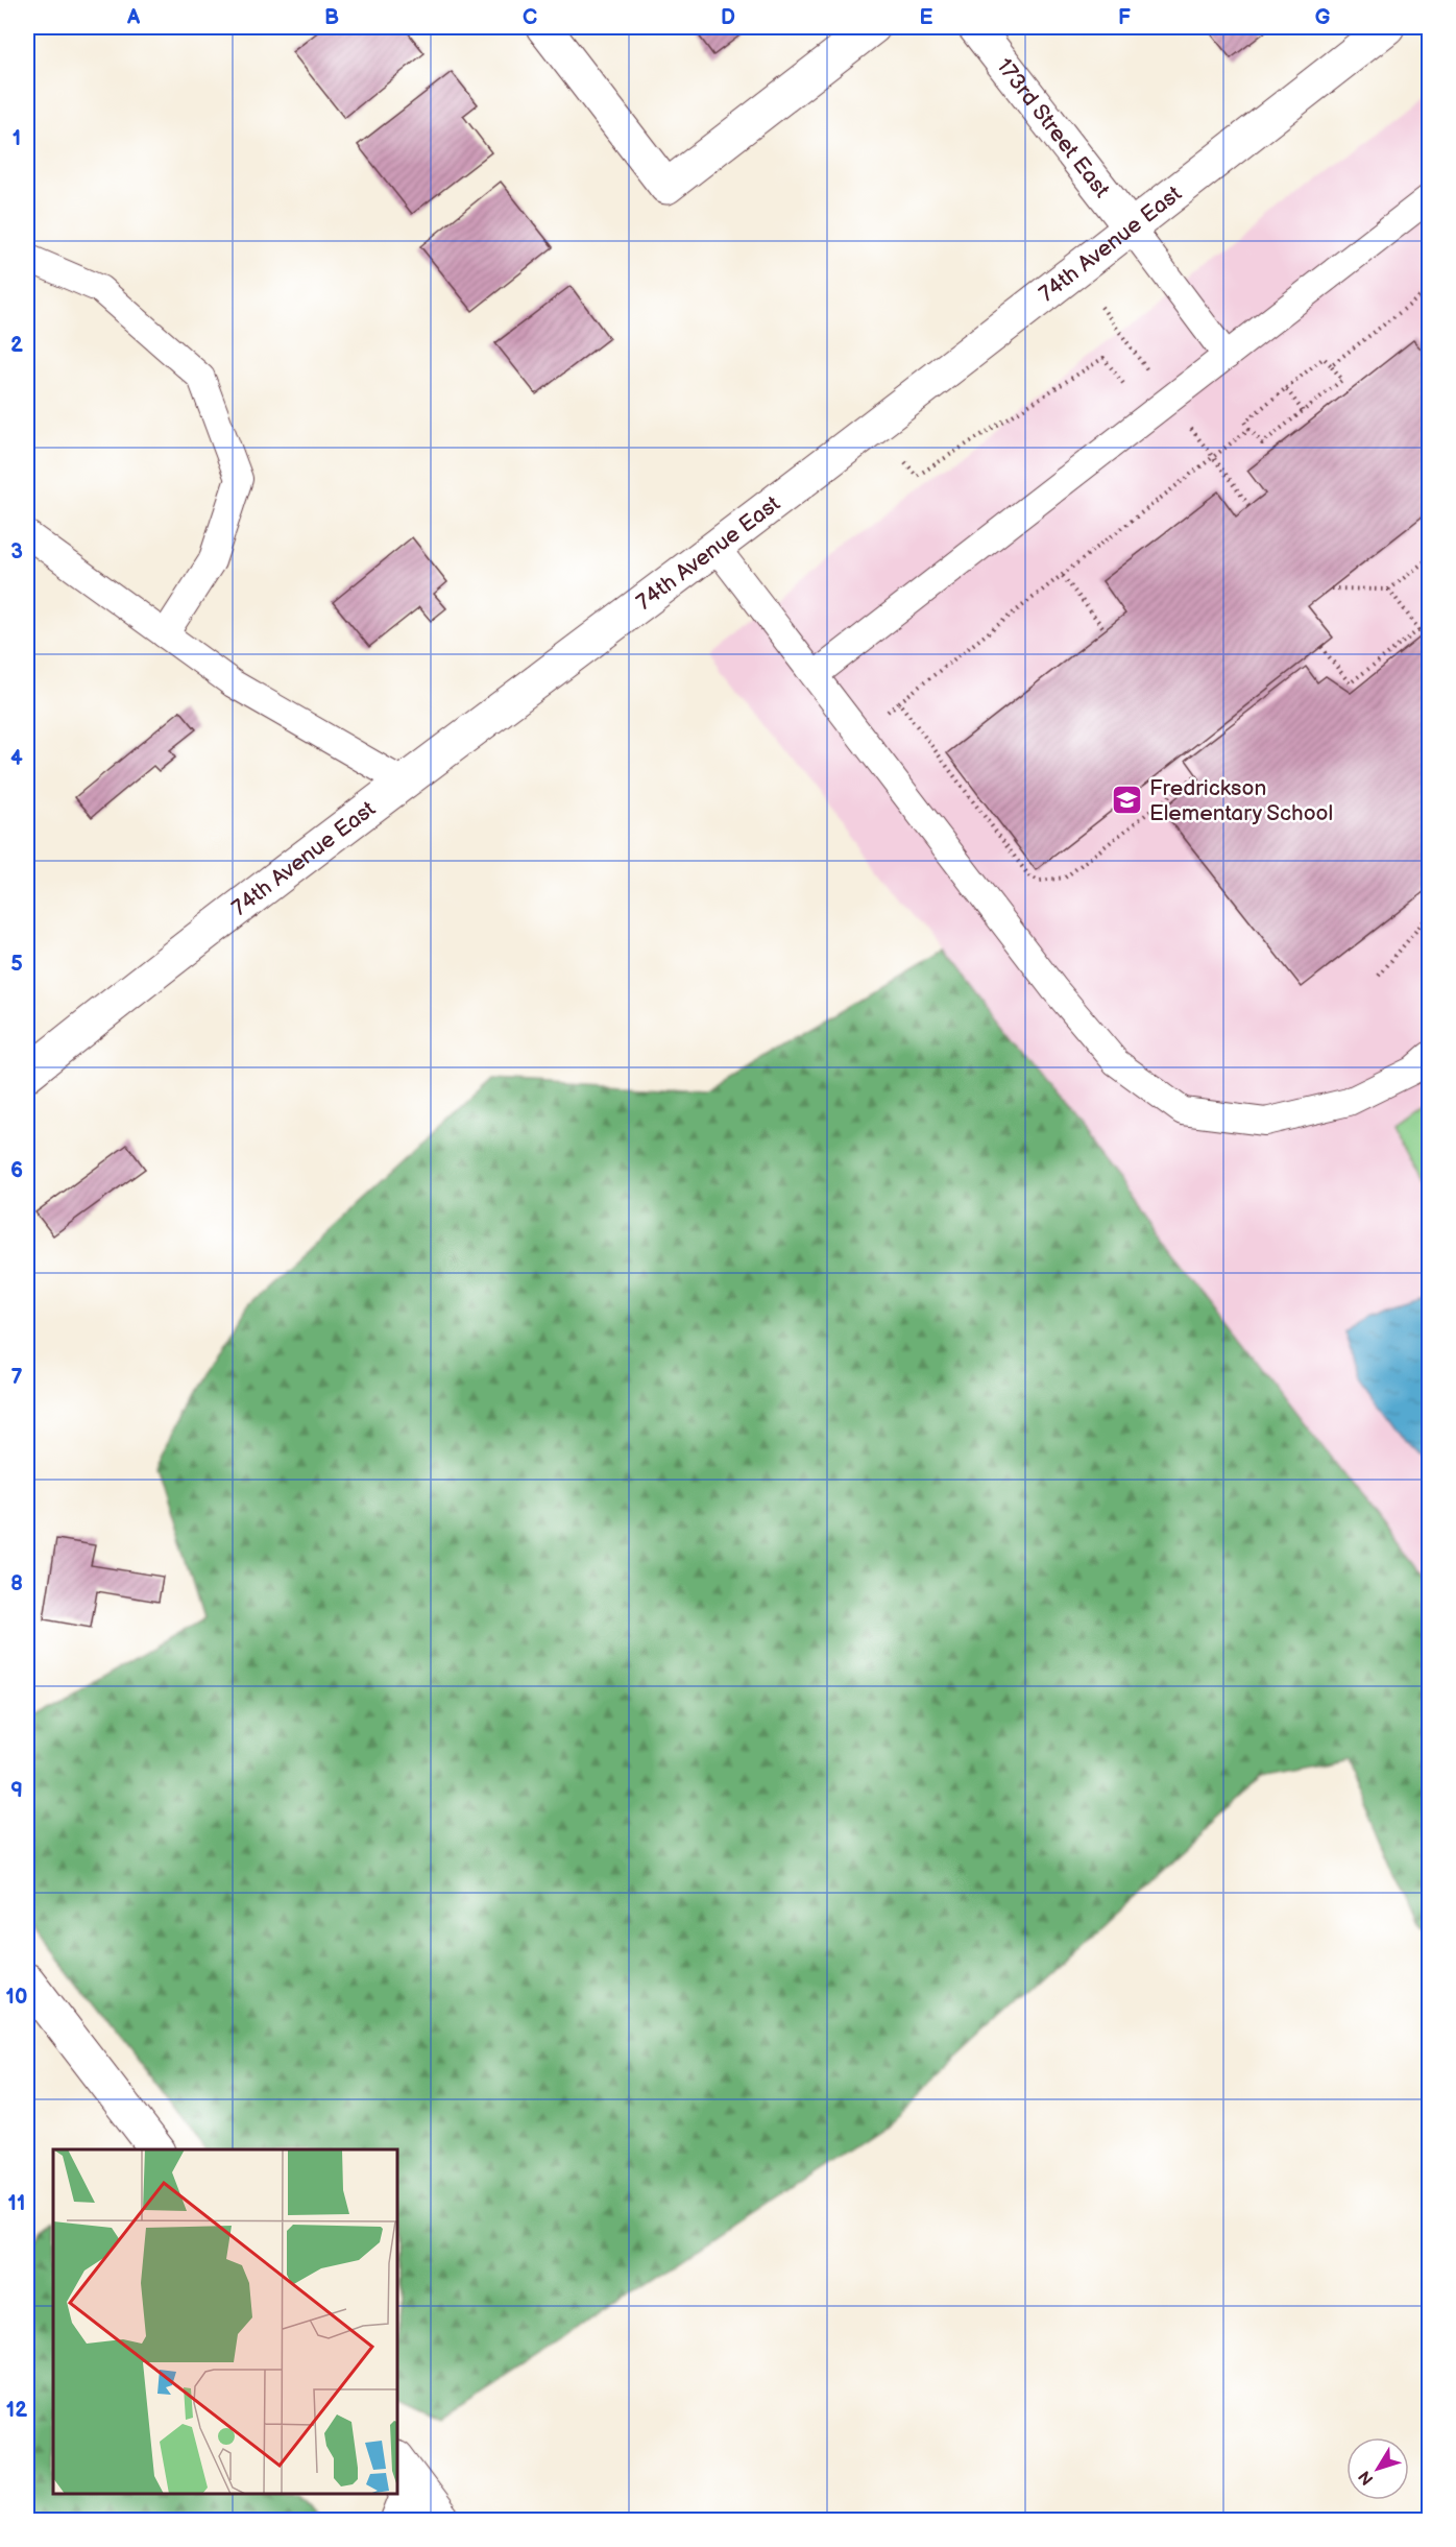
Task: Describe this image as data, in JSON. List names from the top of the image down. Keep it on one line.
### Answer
{"streets":{"street":["173rd Street East","74th Avenue East"]},"crossings":[["173rd Street East","74th Avenue East"]],"places":{"school or university":["Fredrickson Elementary School"]},"north":"bottom left","grid":{"columns":["A","B","C","D","E","F","G"],"rows":["1","2","3","4","5","6","7","8","9","10","11","12"]}}
